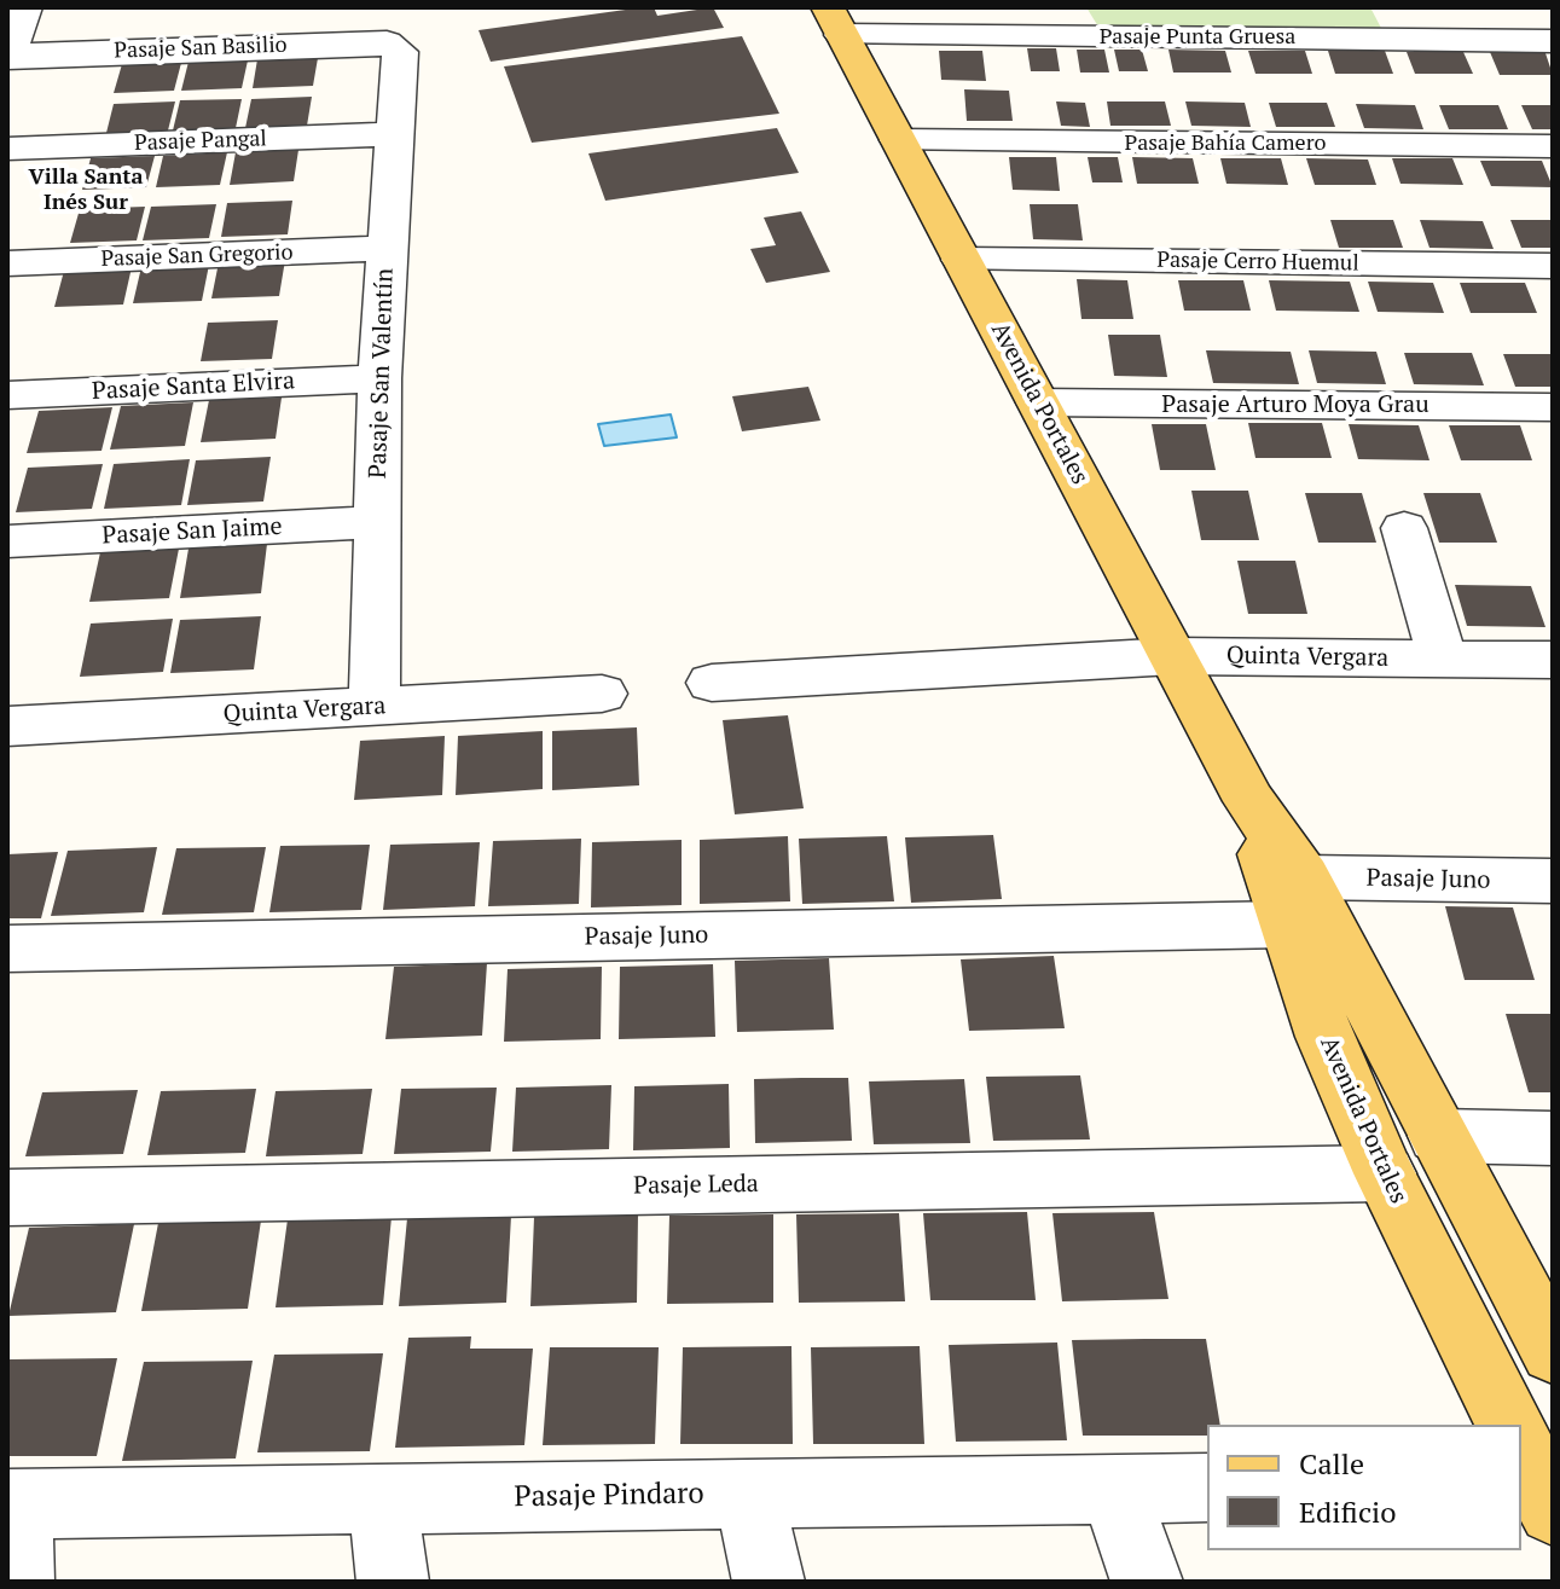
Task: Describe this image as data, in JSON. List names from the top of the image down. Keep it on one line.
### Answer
{"streets":{"main road":["Avenida Portales"],"street":["Pasaje Punta Gruesa","Pasaje San Basilio","Pasaje Pangal","Pasaje Bahía Camero","Pasaje San Gregorio","Pasaje Cerro Huemul","Pasaje San Valentín","Pasaje Santa Elvira","Pasaje Arturo Moya Grau","Pasaje San Jaime","Quinta Vergara","Pasaje Juno","Pasaje Leda","Pasaje Pindaro"]},"crossings":[["Pasaje Punta Gruesa","Avenida Portales"],["Pasaje San Basilio","Pasaje San Valentín"],["Pasaje Pangal","Pasaje San Valentín"],["Pasaje Bahía Camero","Avenida Portales"],["Pasaje San Gregorio","Pasaje San Valentín"],["Pasaje Cerro Huemul","Avenida Portales"],["Pasaje San Valentín","Pasaje Santa Elvira"],["Pasaje San Valentín","Pasaje San Jaime"],["Pasaje San Valentín","Quinta Vergara"],["Avenida Portales","Pasaje Arturo Moya Grau"],["Avenida Portales","Quinta Vergara"],["Avenida Portales","Pasaje Juno"],["Avenida Portales","Pasaje Leda"]],"districts":["Villa Santa Inés Sur"],"legend":["Calle","Edificio"]}
